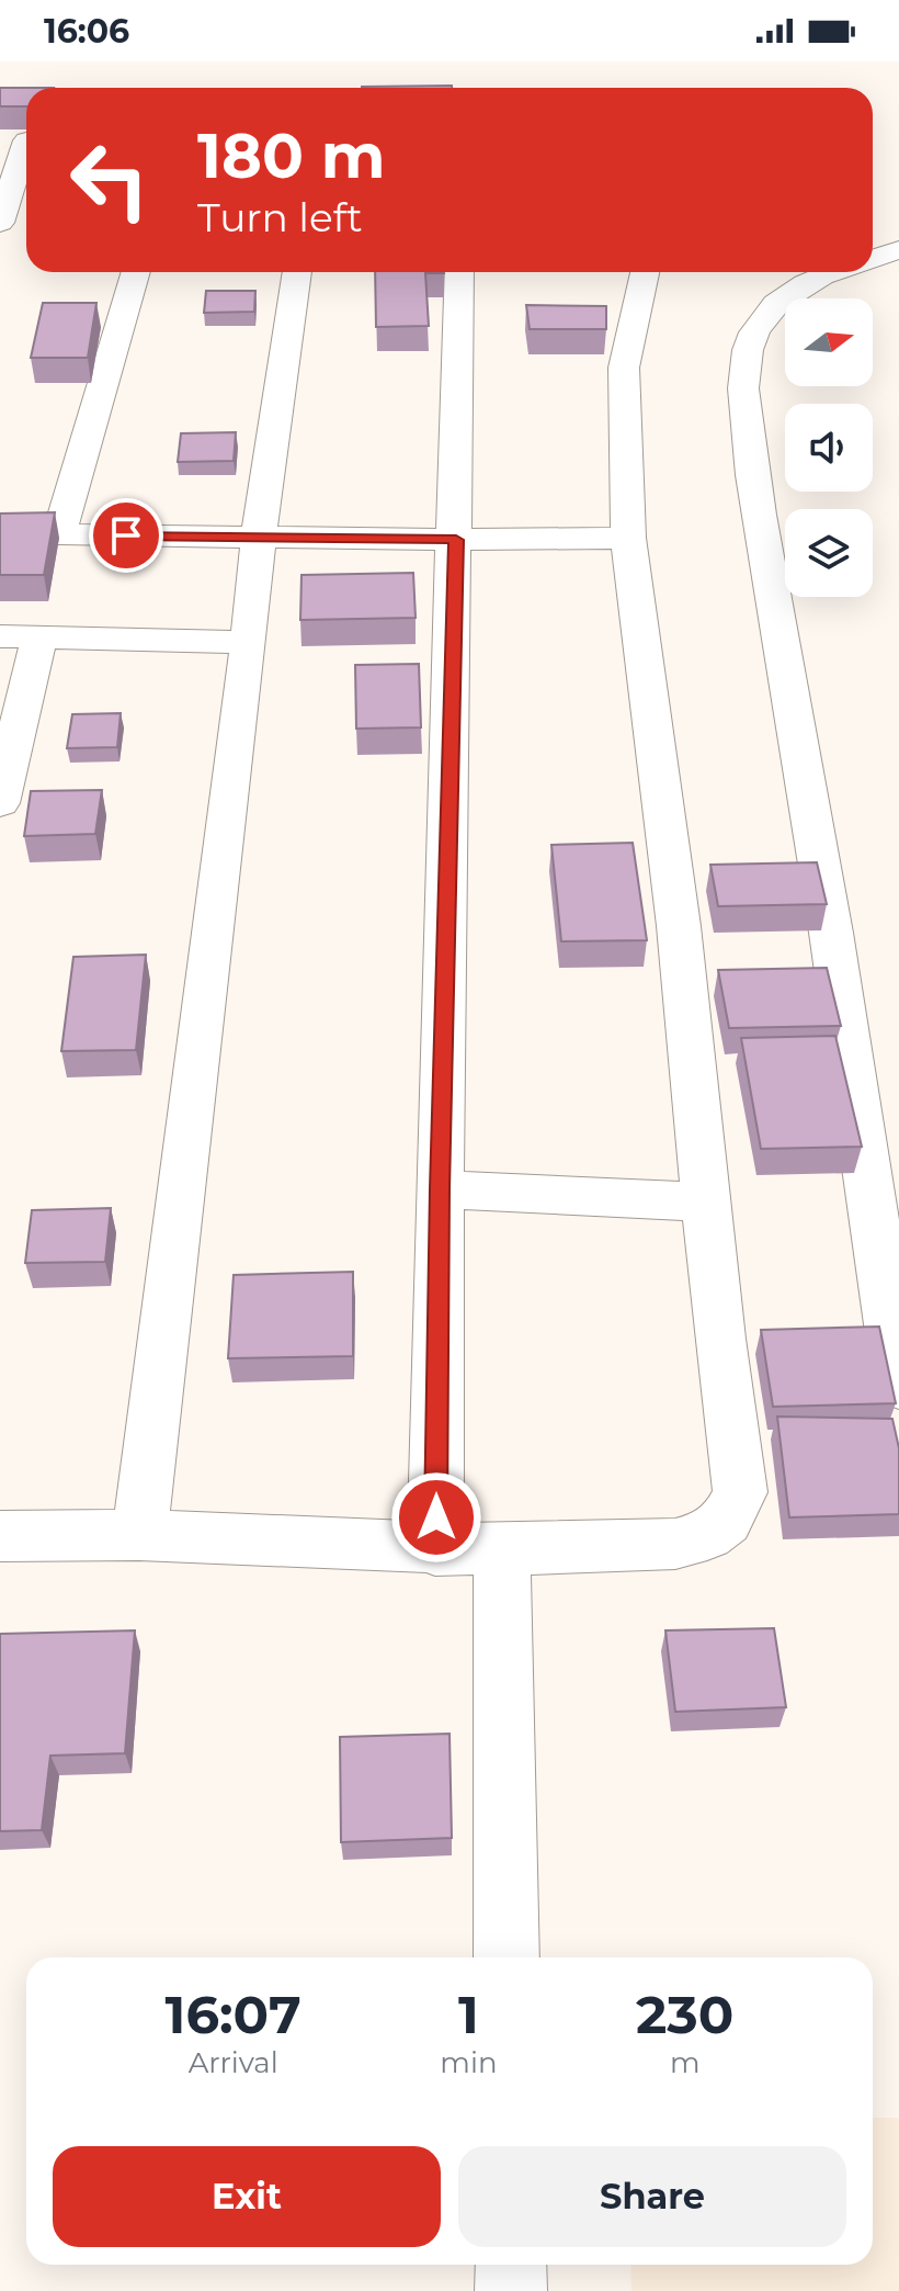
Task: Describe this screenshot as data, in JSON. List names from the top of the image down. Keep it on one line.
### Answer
{"north":"right","page":{"status":"16:06","turn":["180 m","Turn left"],"eta":["16:07","Arrival","1","min","230","m"],"buttons":["Exit","Share"]}}
